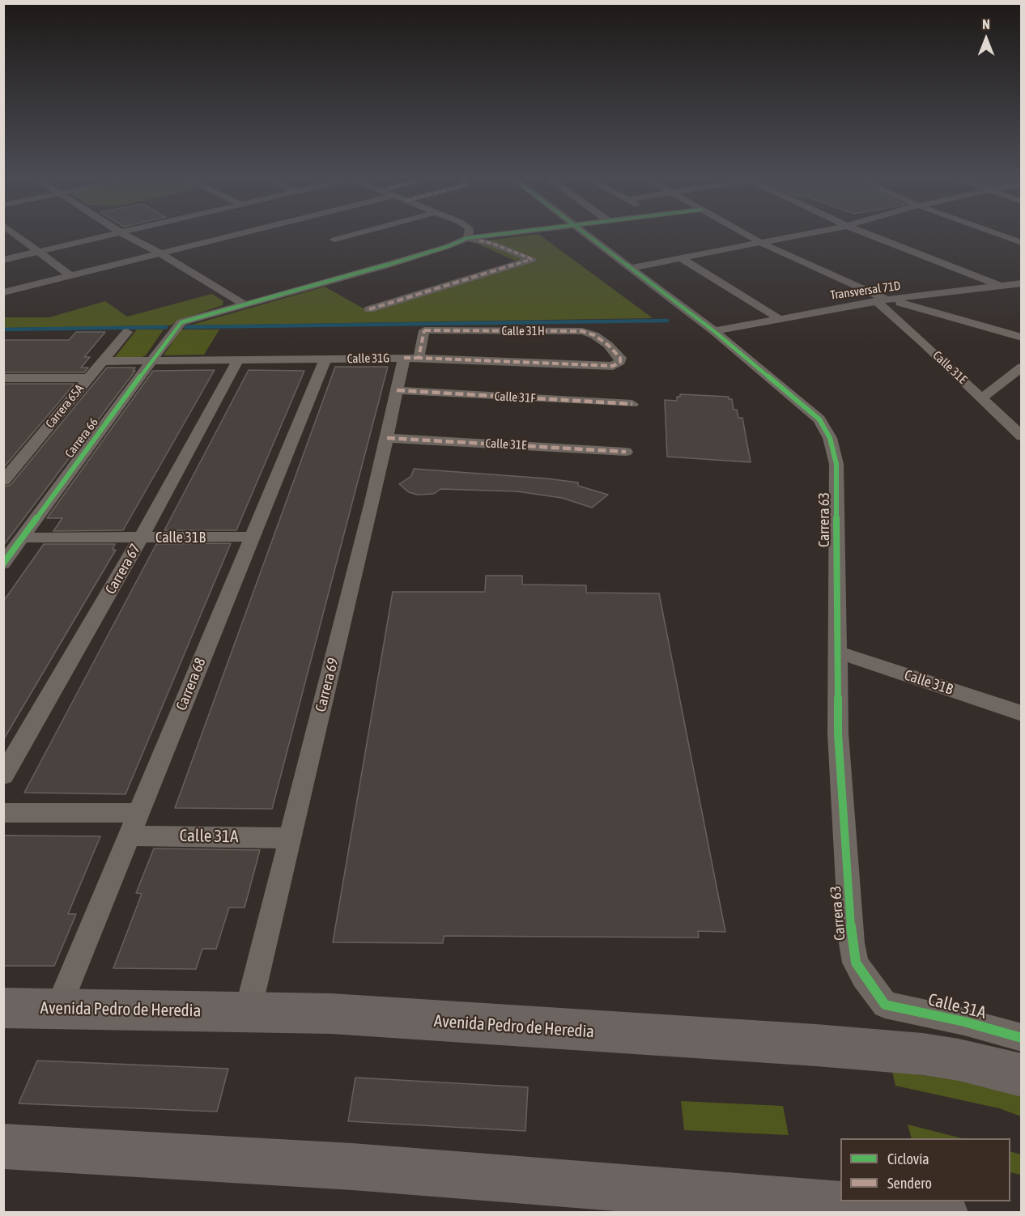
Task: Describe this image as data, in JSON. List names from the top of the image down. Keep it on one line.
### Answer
{"streets":{"highway":["Avenida Pedro de Heredia"],"street":["Transversal 71D","Calle 31H","Calle 31G","Calle 31E","Calle 31F","Carrera 65A","Carrera 66","Carrera 63","Calle 31B","Carrera 67","Carrera 68","Carrera 69","Calle 31A"]},"crossings":[["Transversal 71D","Calle 31E"],["Transversal 71D","Carrera 63"],["Calle 31H","Calle 31G"],["Calle 31H","Carrera 69"],["Calle 31G","Carrera 65A"],["Calle 31G","Carrera 66"],["Calle 31G","Carrera 67"],["Calle 31G","Carrera 68"],["Calle 31G","Carrera 69"],["Calle 31E","Carrera 69"],["Calle 31F","Carrera 69"],["Carrera 66","Calle 31B"],["Carrera 63","Calle 31B"],["Carrera 63","Calle 31A"],["Calle 31B","Carrera 67"],["Calle 31B","Carrera 68"],["Carrera 68","Calle 31A"],["Carrera 68","Avenida Pedro de Heredia"],["Carrera 69","Calle 31A"],["Carrera 69","Avenida Pedro de Heredia"]],"legend":["Ciclovía","Sendero"],"north":"top"}
